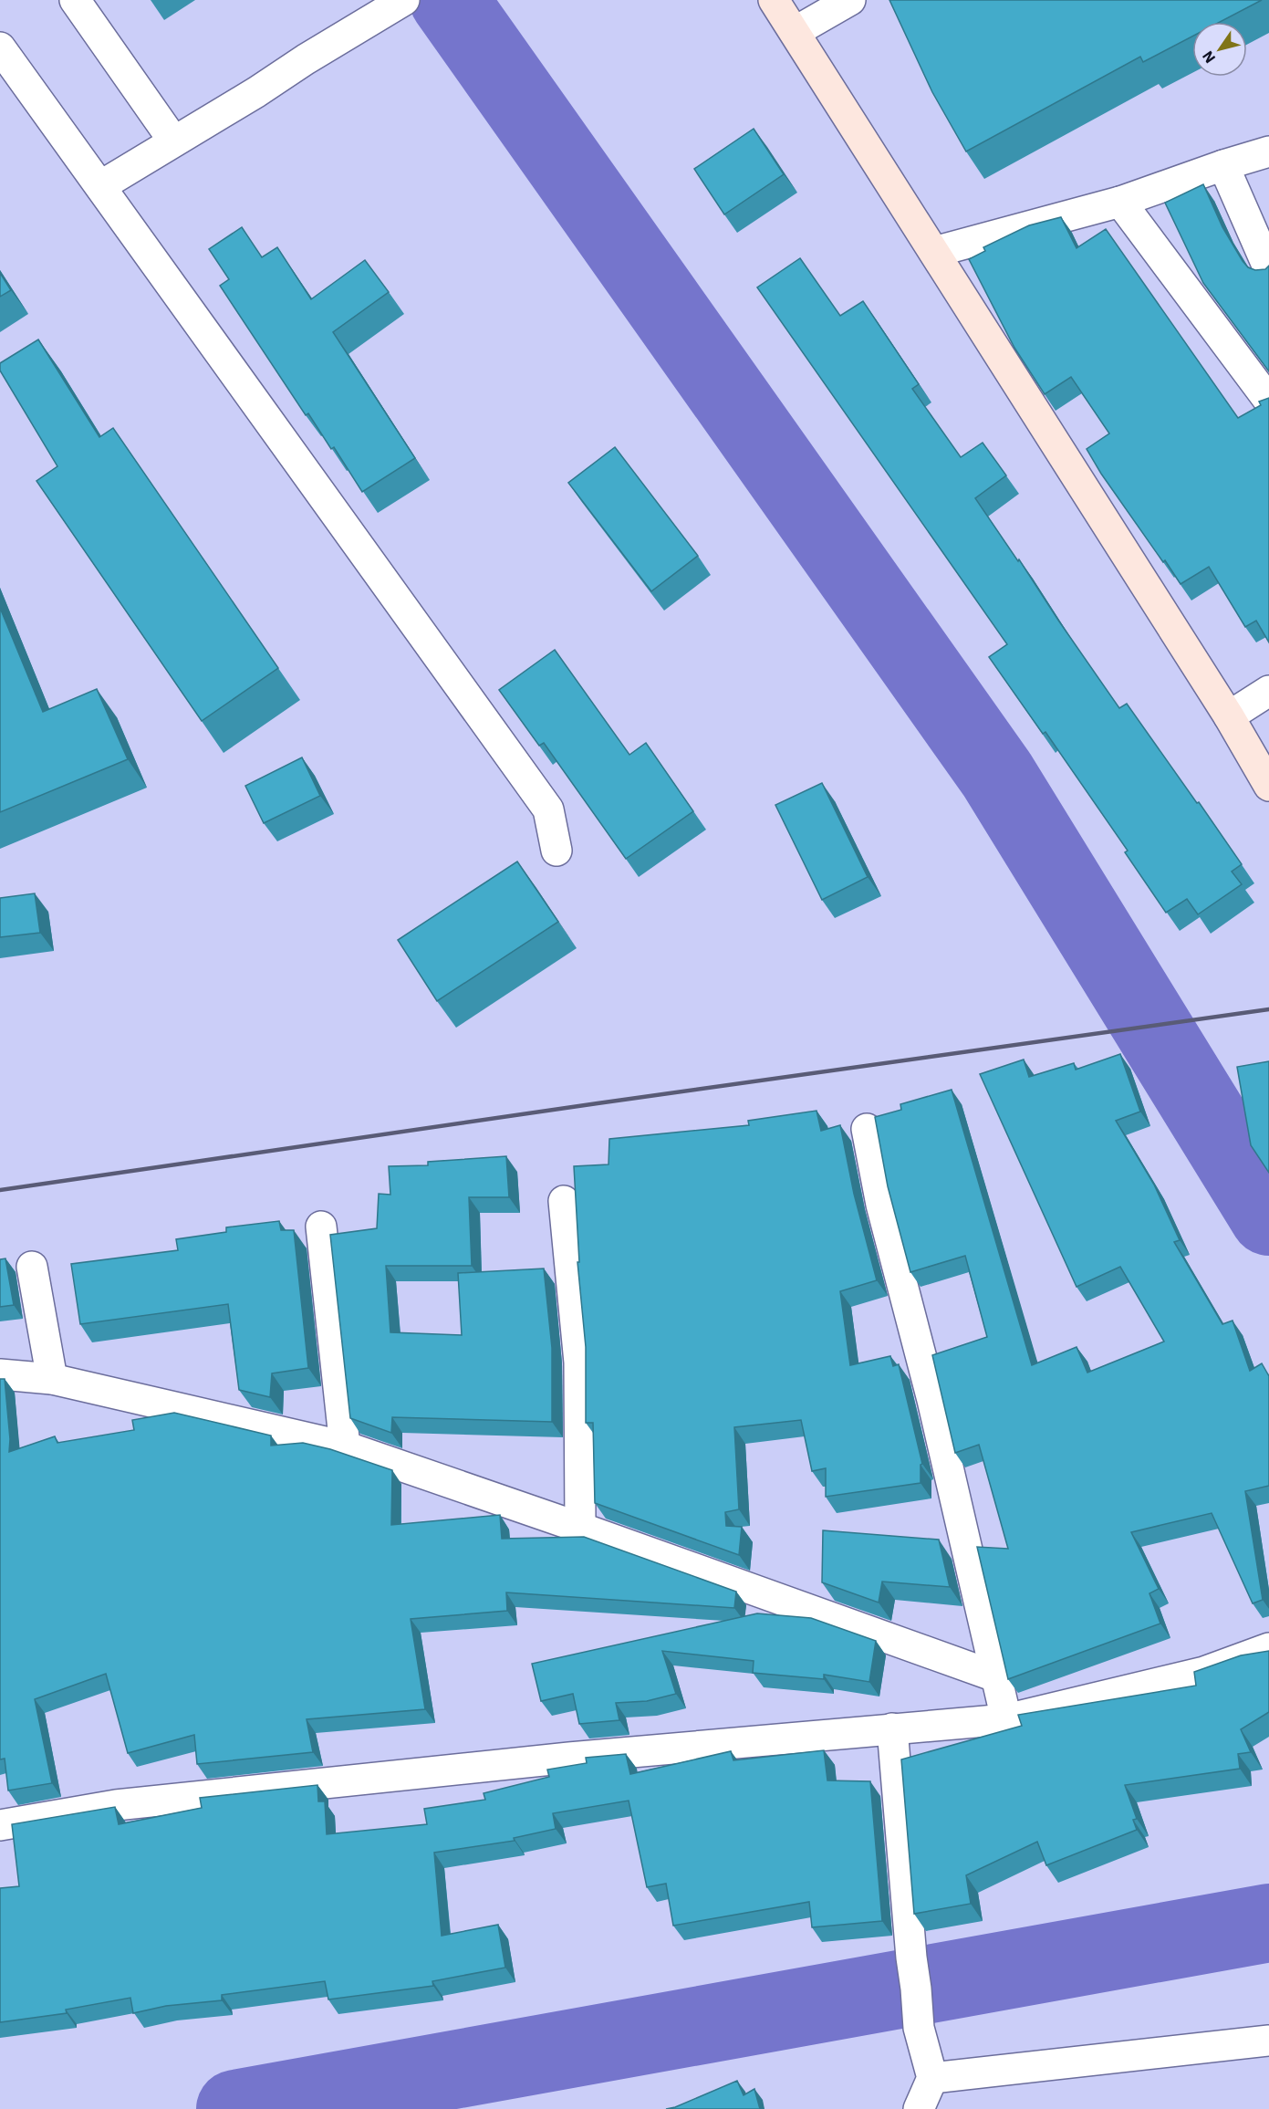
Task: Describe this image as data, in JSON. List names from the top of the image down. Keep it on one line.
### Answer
{"north":"bottom left"}
